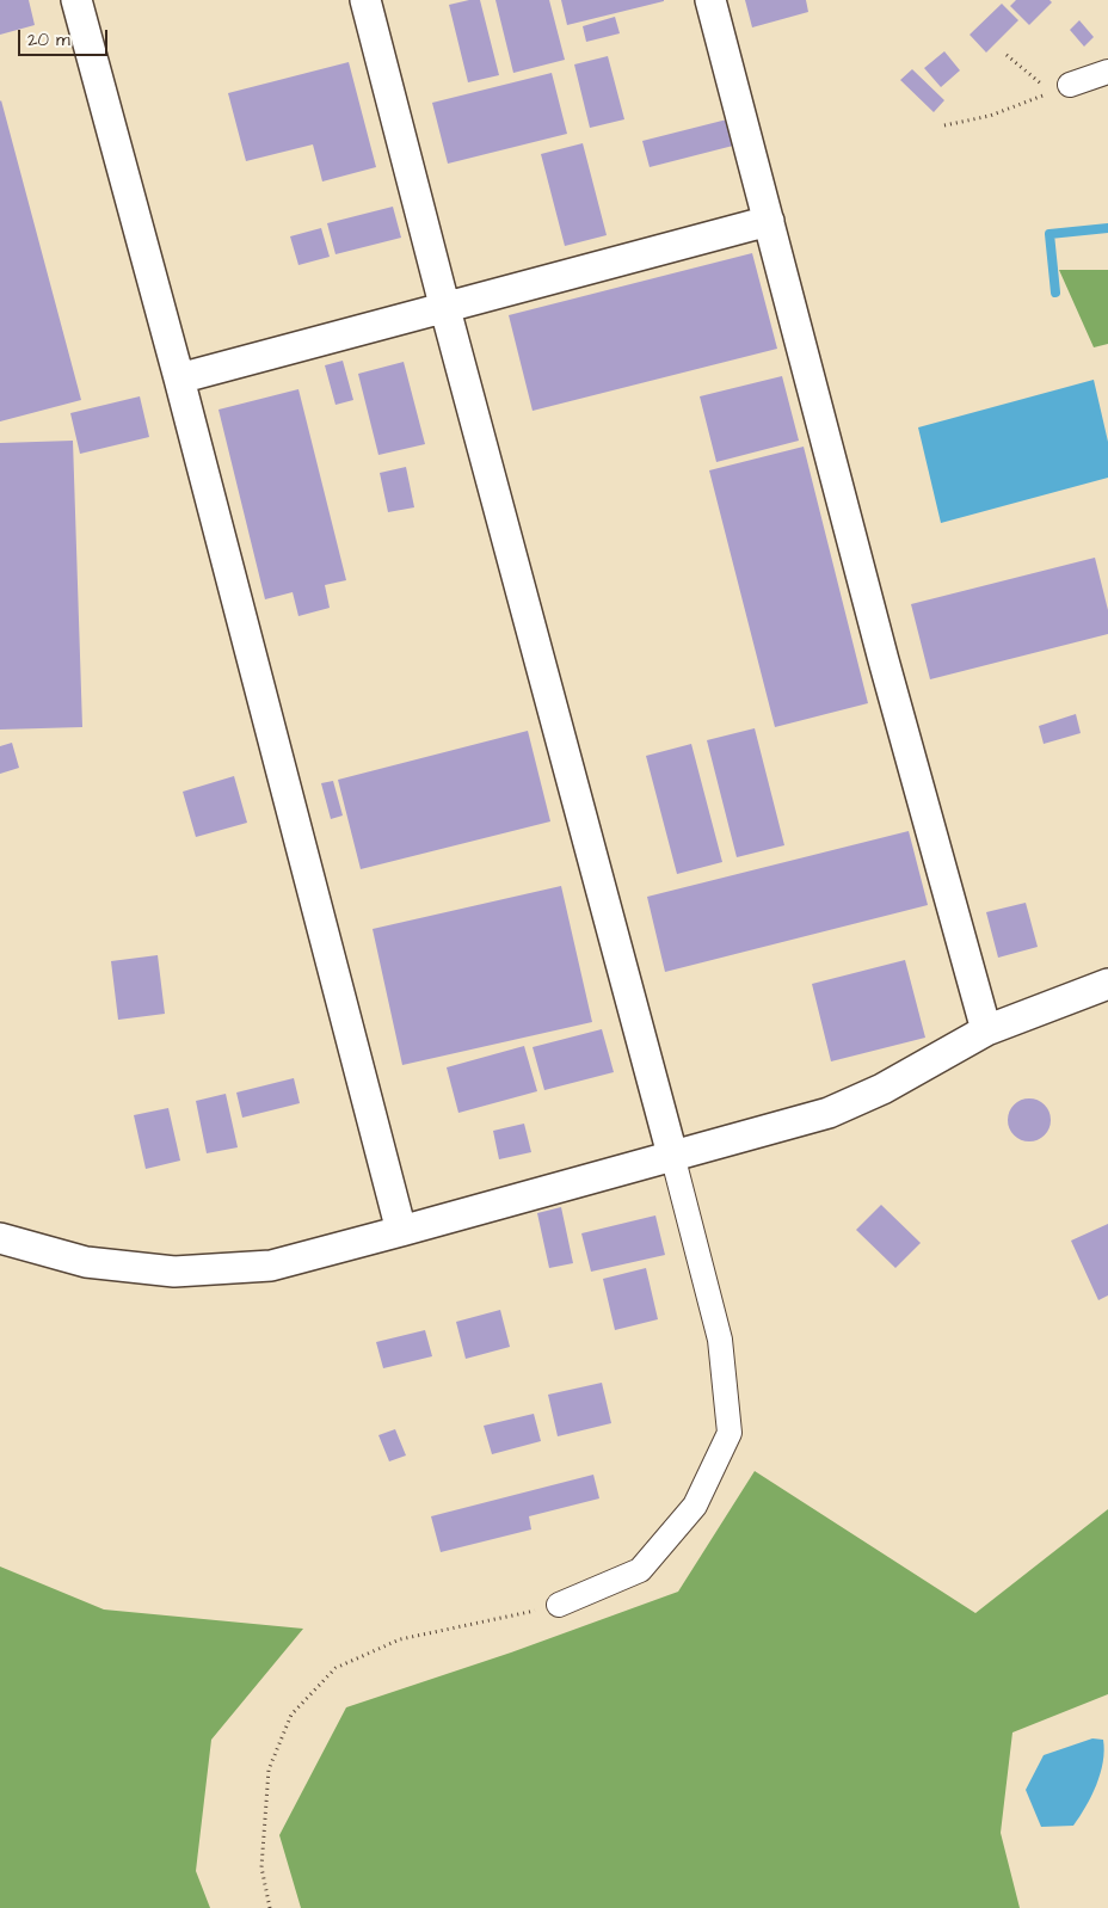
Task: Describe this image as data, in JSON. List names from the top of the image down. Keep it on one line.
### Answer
{"scale_bar":"20 m"}
